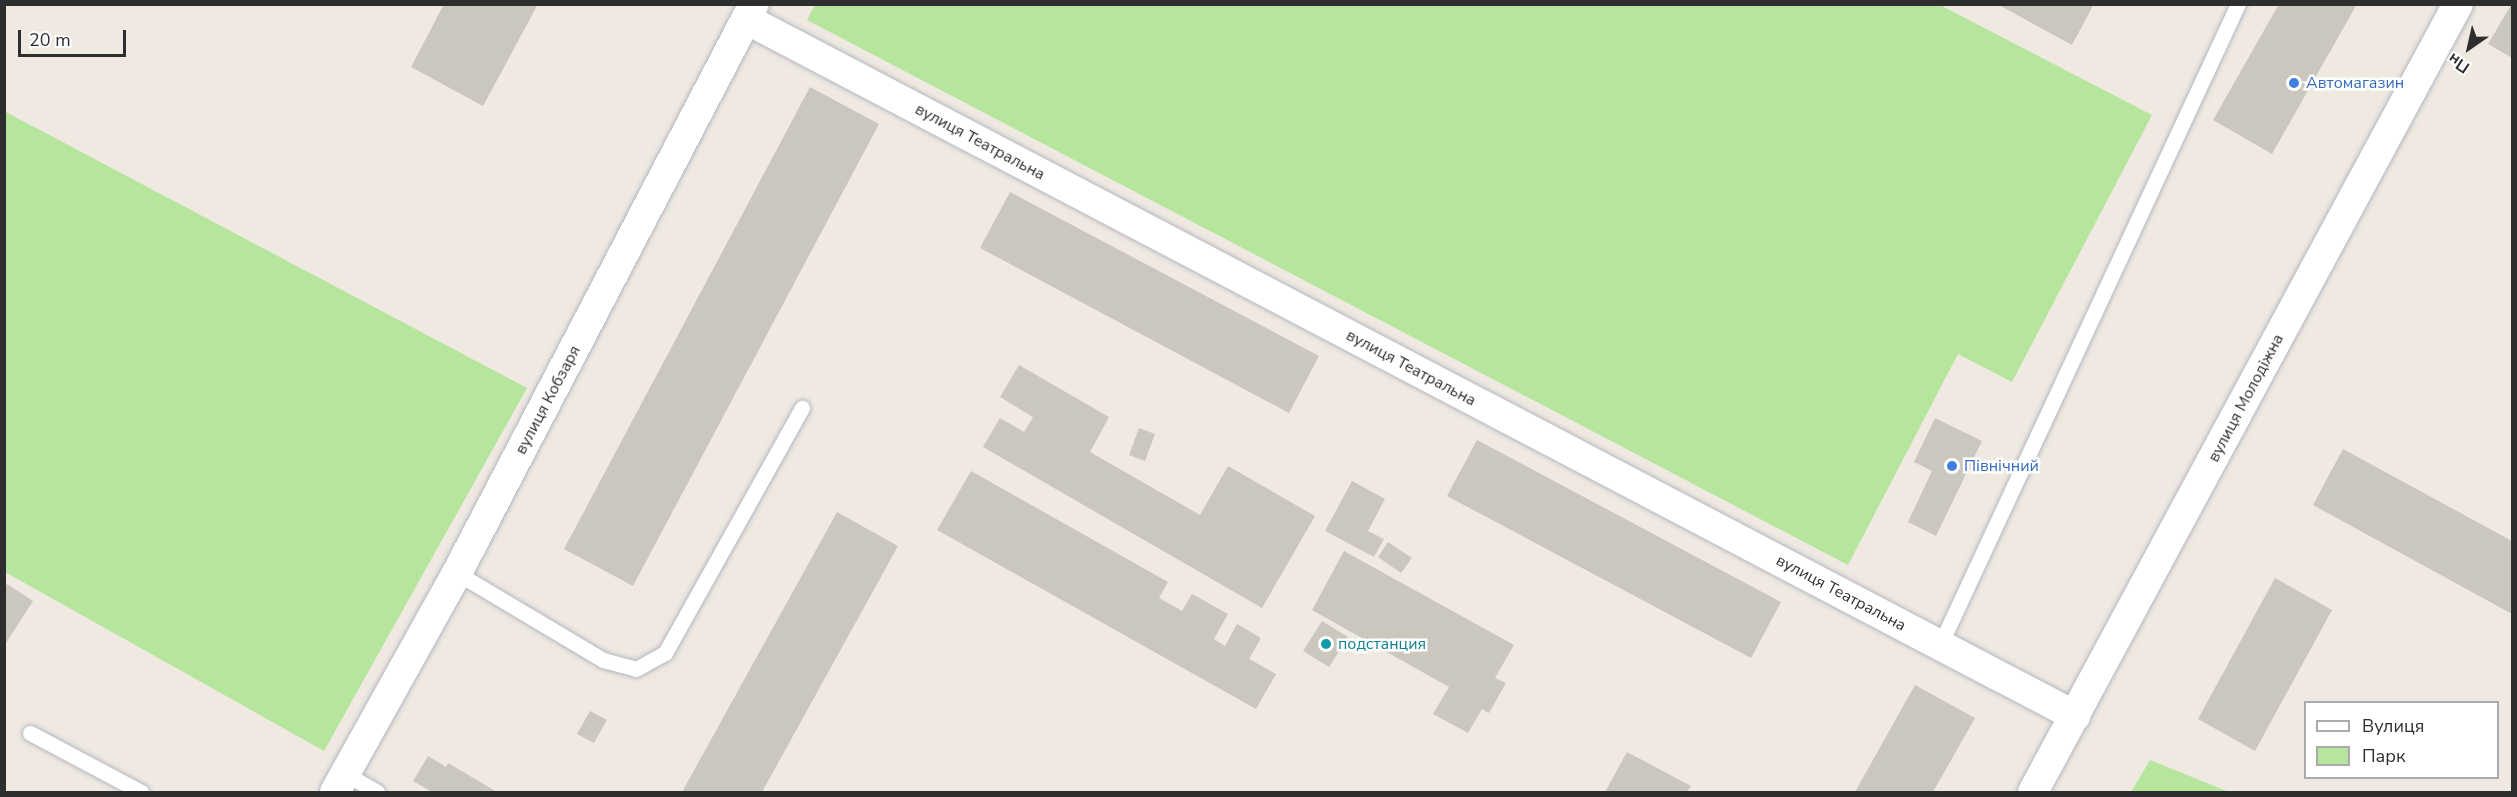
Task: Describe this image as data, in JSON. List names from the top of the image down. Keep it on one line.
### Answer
{"streets":{"street":["вулиця Театральна","вулиця Молодіжна","вулиця Кобзаря"]},"crossings":[["вулиця Театральна","вулиця Молодіжна"],["вулиця Театральна","вулиця Кобзаря"]],"places":["Автомагазин","Північний","подстанция"],"legend":["Вулиця","Парк"],"scale_bar":"20 m","north":"bottom left"}
